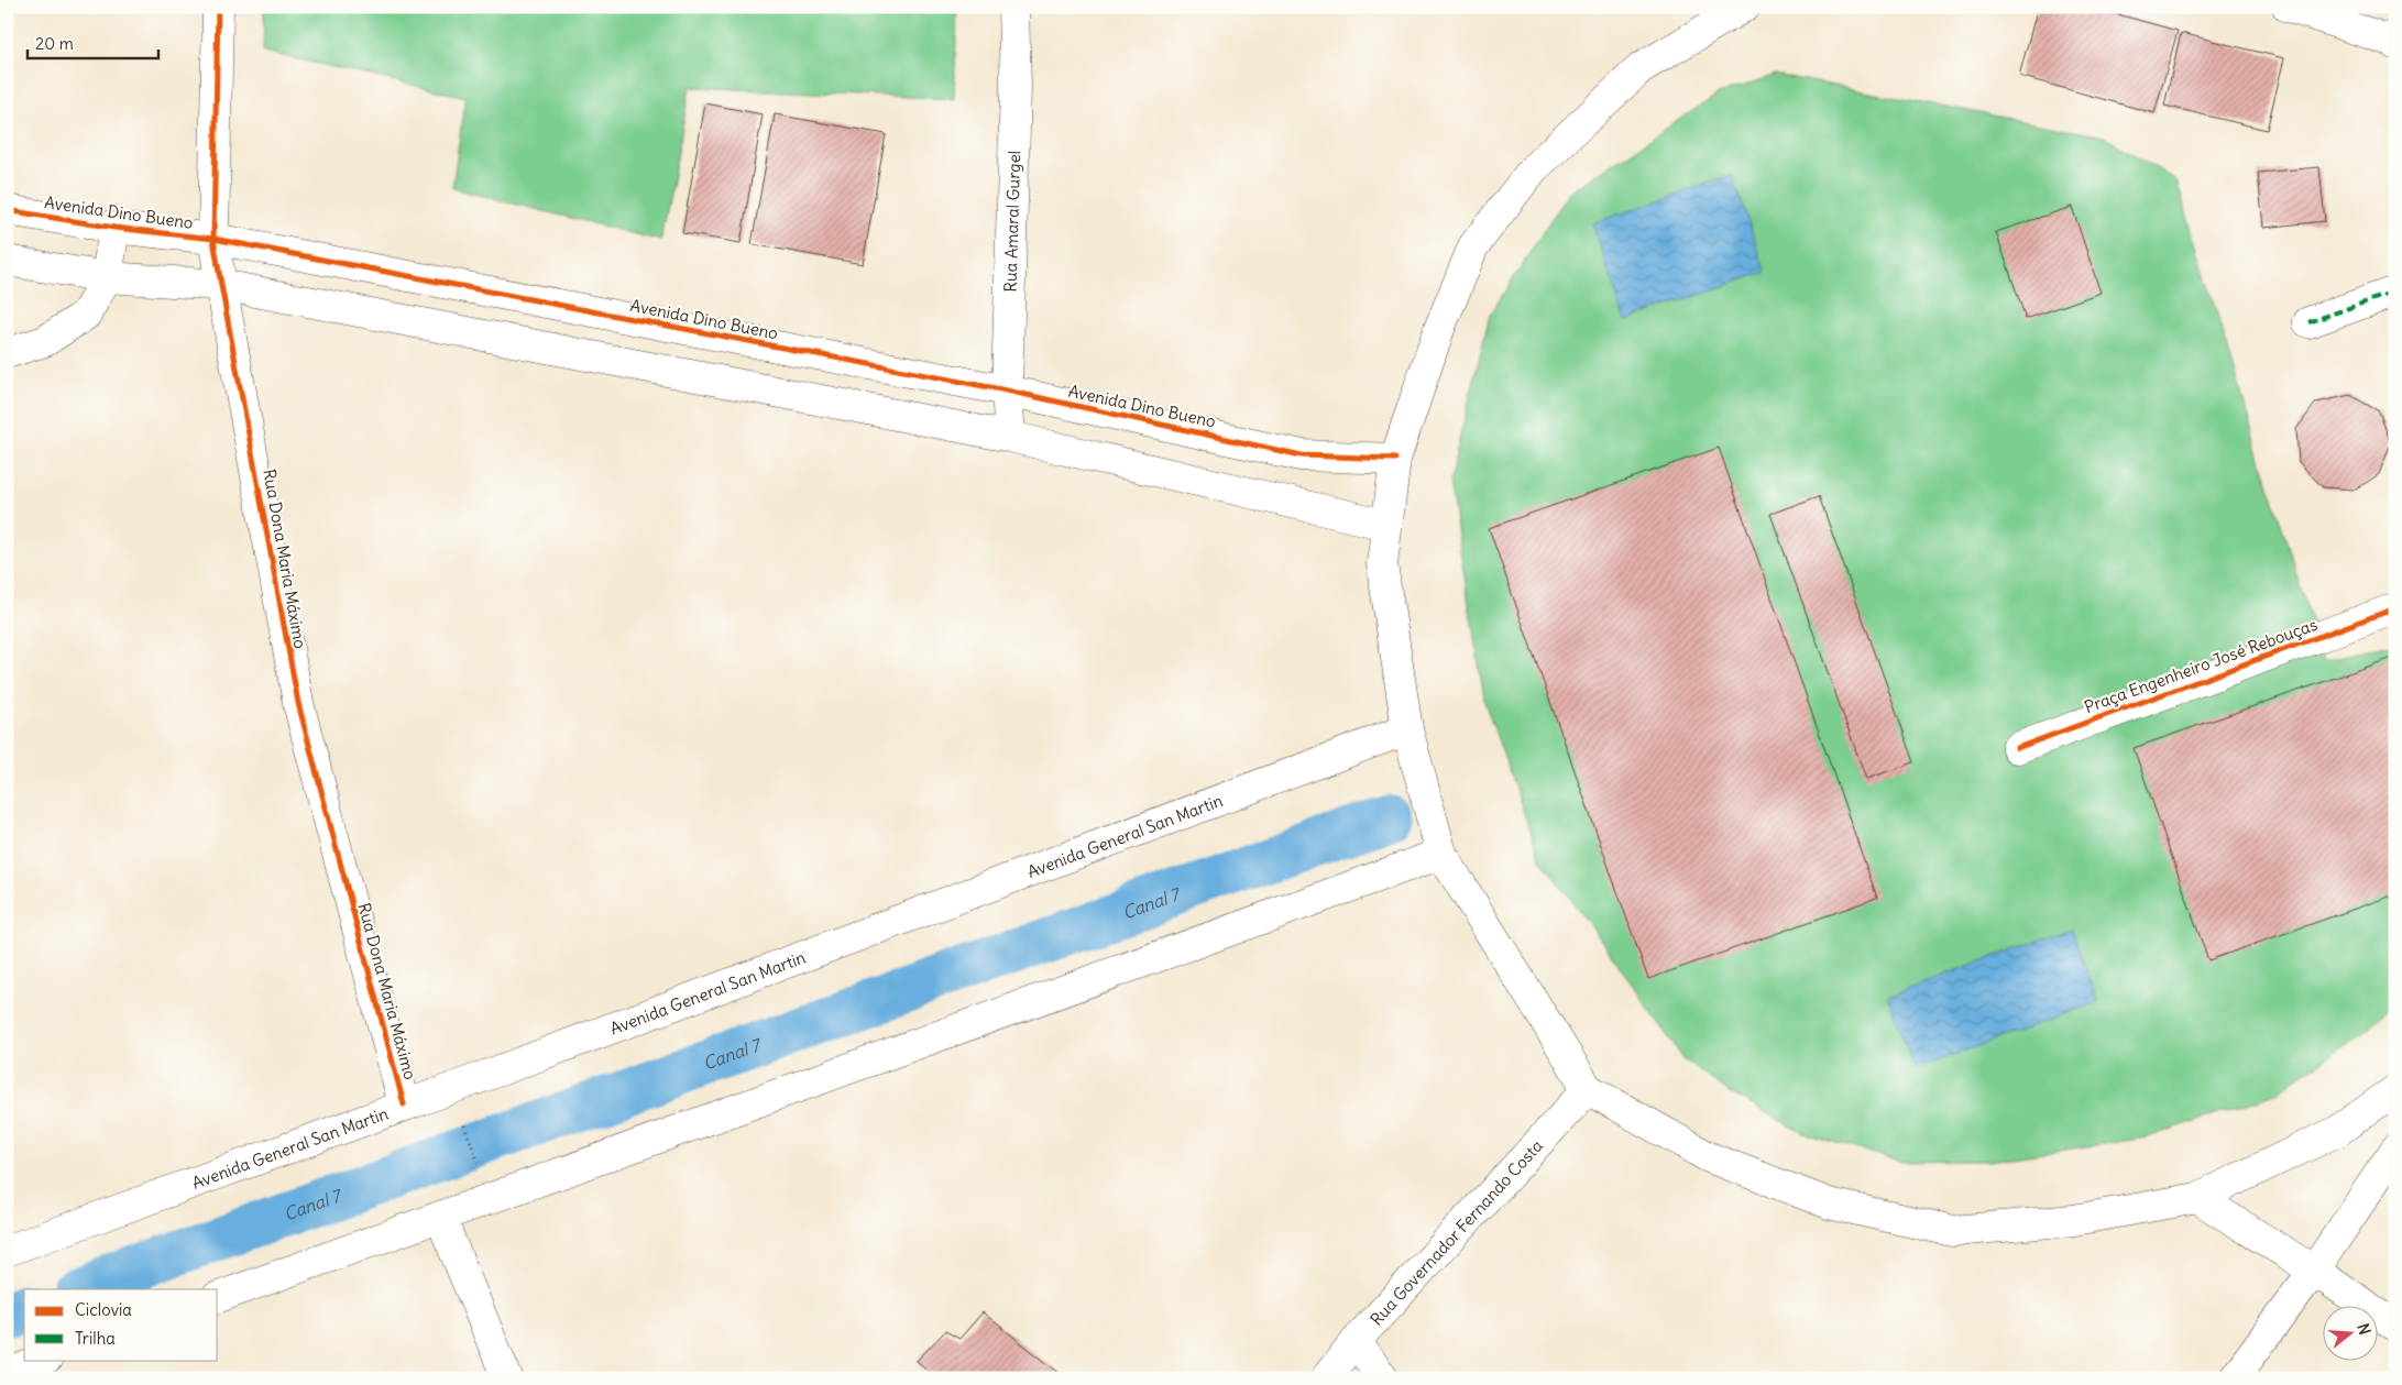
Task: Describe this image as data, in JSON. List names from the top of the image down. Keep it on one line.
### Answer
{"streets":{"street":["Avenida Dino Bueno","Rua Amaral Gurgel","Rua Dona Maria Máximo","Praça Engenheiro José Rebouças","Avenida General San Martin","Rua Governador Fernando Costa"]},"crossings":[["Avenida Dino Bueno","Rua Amaral Gurgel"],["Avenida Dino Bueno","Rua Dona Maria Máximo"],["Rua Dona Maria Máximo","Avenida General San Martin"]],"water":["Canal 7"],"legend":["Ciclovia","Trilha"],"scale_bar":"20 m","north":"right"}
